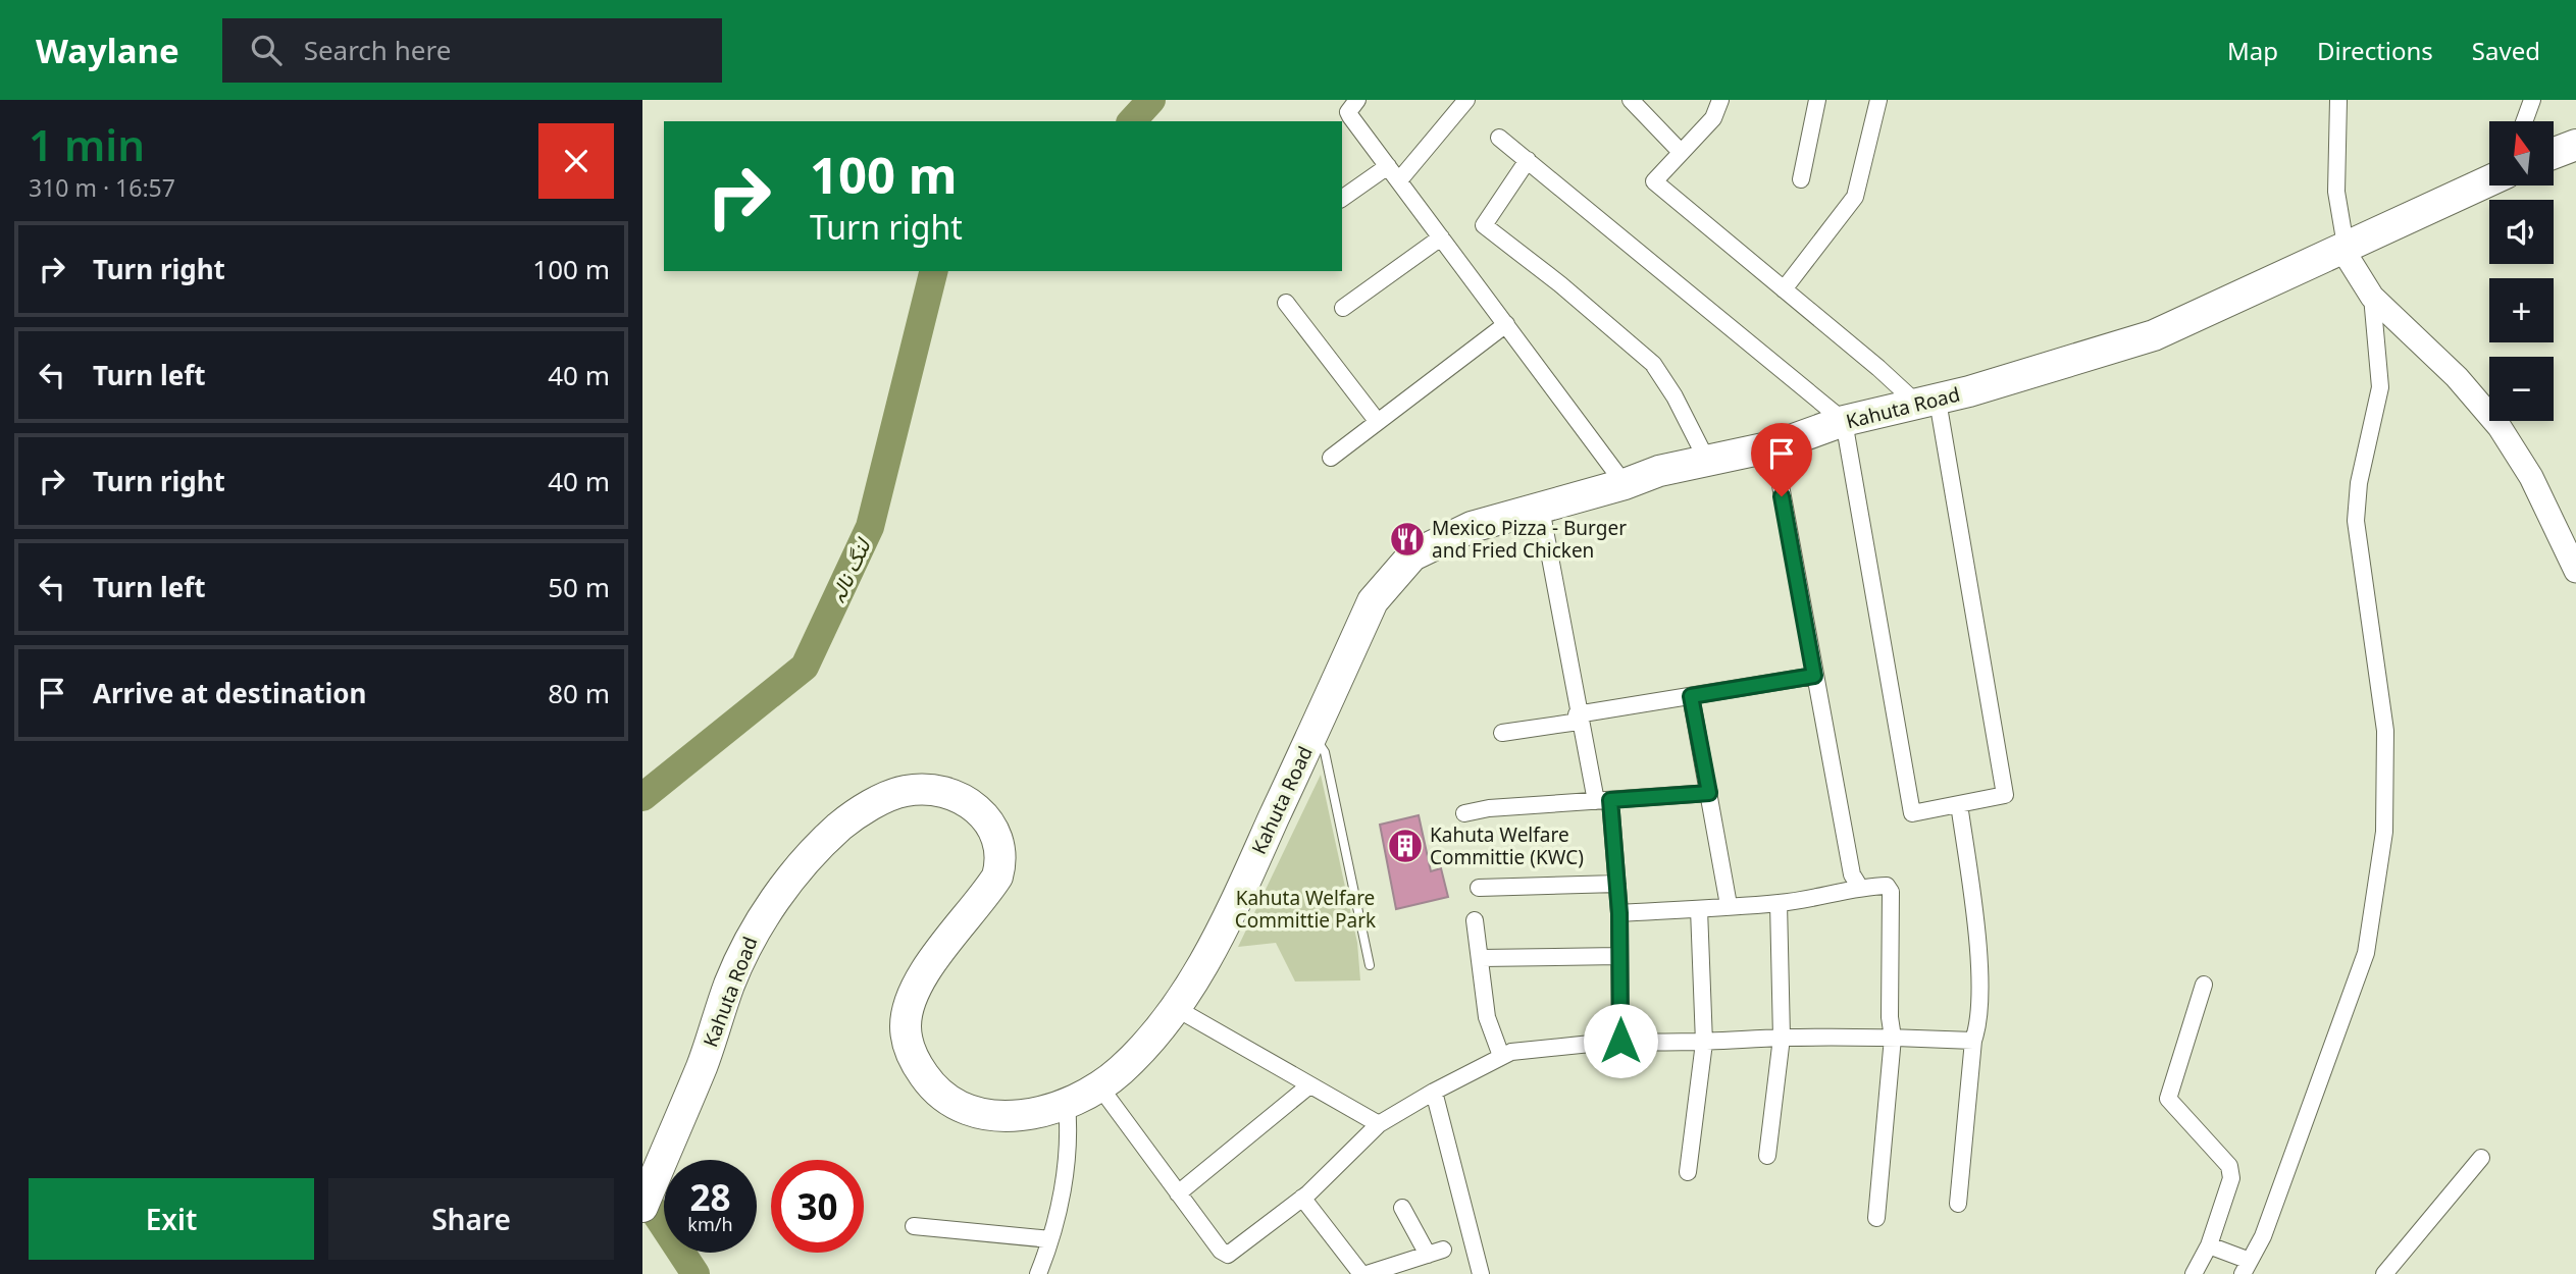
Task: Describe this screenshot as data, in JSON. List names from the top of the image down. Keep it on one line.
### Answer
{"streets":{"highway":["Kahuta Road"]},"water":["لنگ نالہ"],"parks":["Kahuta Welfare Committie Park"],"places":{"restaurant":["Mexico Pizza - Burger and Fried Chicken"],"building":["Kahuta Welfare Committie (KWC)"]},"north":"top","page":{"header":"Waylane","search":"Search here","nav":["Map","Directions","Saved"],"heading":["1 min","310 m · 16:57"],"map_buttons":["+","−"],"turn":["100 m","Turn right"],"list":[{"name":"Turn right","value":"100 m"},{"name":"Turn left","value":"40 m"},{"name":"Turn right","value":"40 m"},{"name":"Turn left","value":"50 m"},{"name":"Arrive at destination","value":"80 m"}],"speed":"28 km/h","limit":"30","buttons":["Exit","Share"]}}
